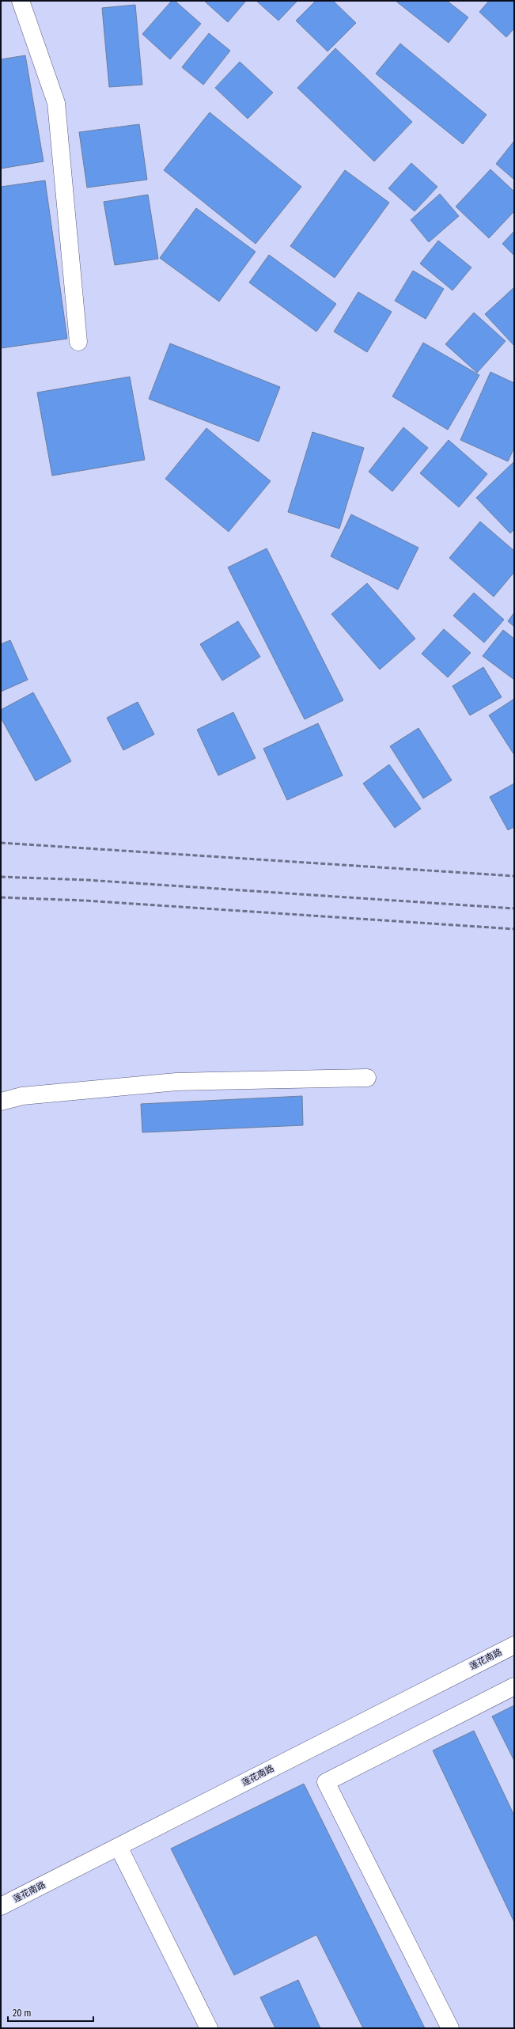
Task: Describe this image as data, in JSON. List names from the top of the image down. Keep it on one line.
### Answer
{"streets":{"street":["莲花南路"]},"scale_bar":"20 m"}
